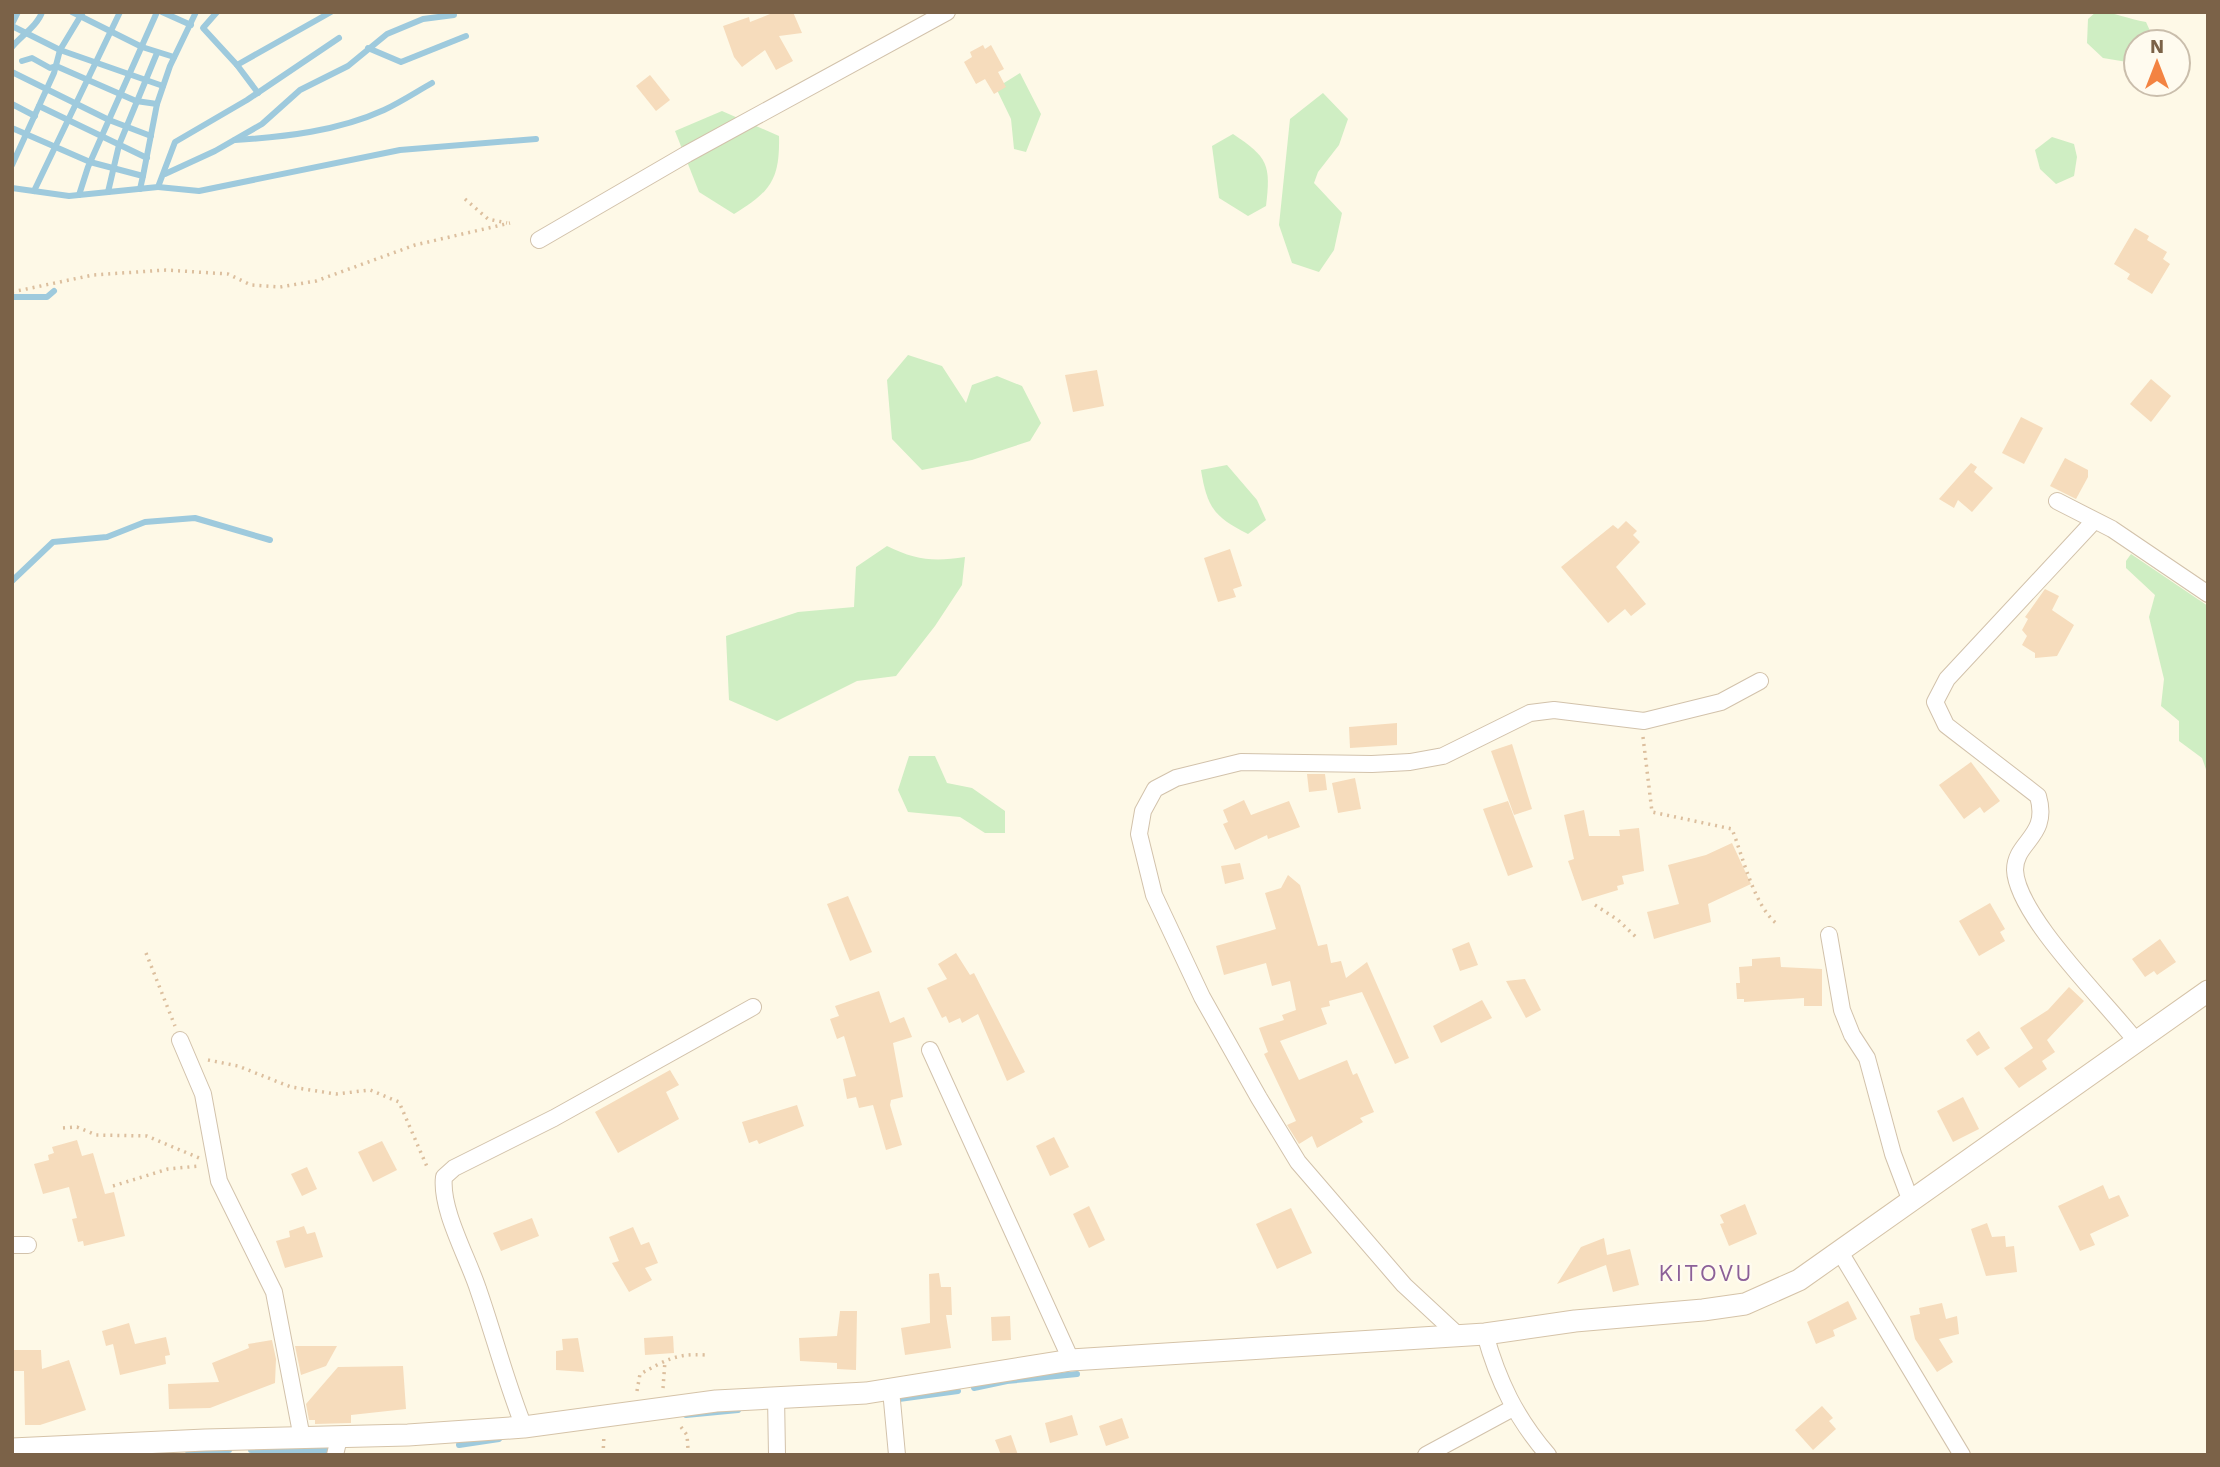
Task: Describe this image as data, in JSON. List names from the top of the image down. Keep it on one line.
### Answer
{"districts":["KITOVU"],"north":"top"}
